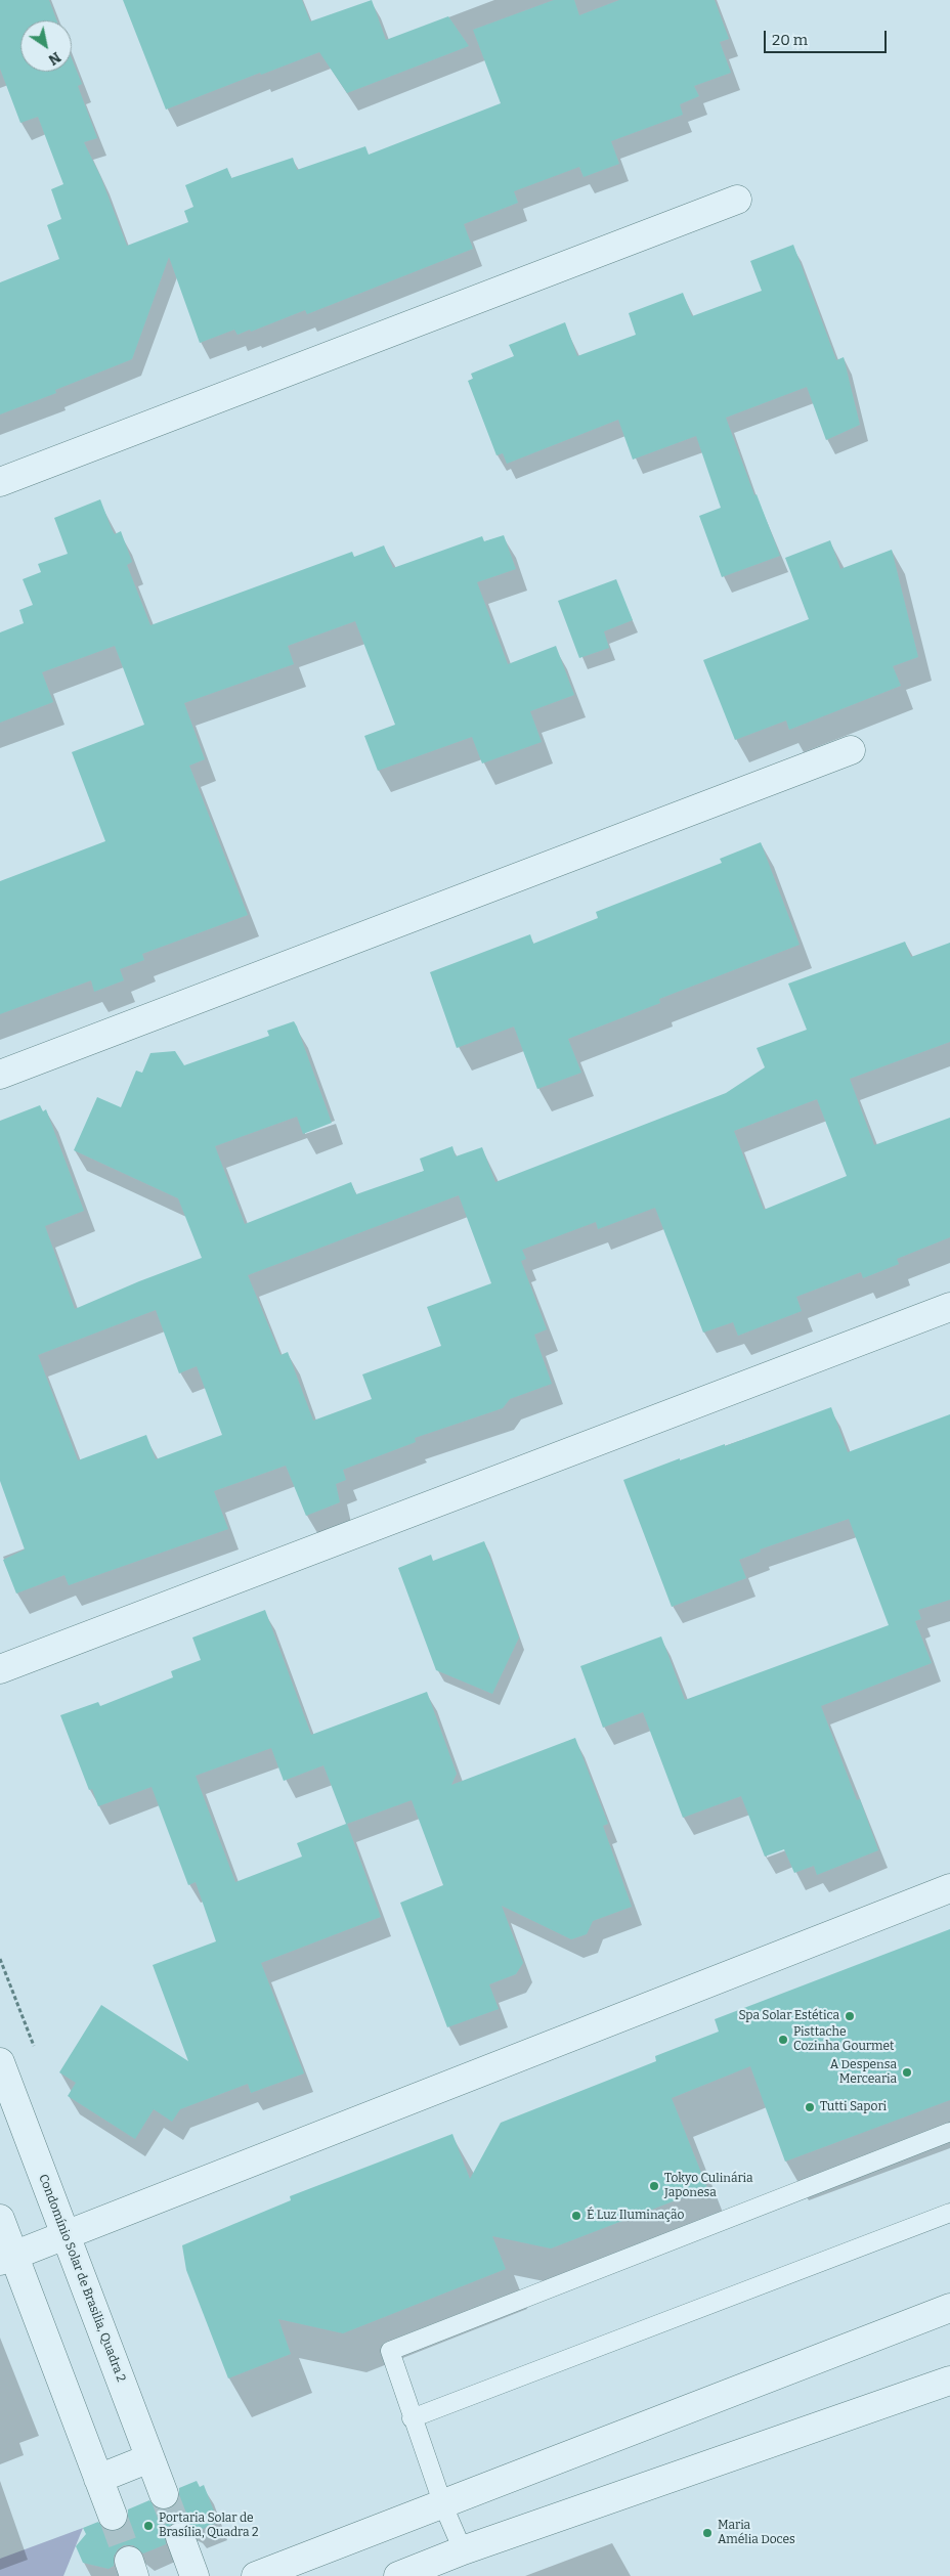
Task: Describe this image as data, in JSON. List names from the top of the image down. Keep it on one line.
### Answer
{"streets":{"street":["Condomínio Solar de Brasilia, Quadra 2"]},"places":["Spa Solar Estética","Pisttache Cozinha Gourmet","A Despensa Mercearia","Tutti Sapori","Tokyo Culinária Japonesa","É Luz Iluminação","Portaria Solar de Brasília, Quadra 2","Maria Amélia Doces"],"scale_bar":"20 m","north":"bottom right"}
